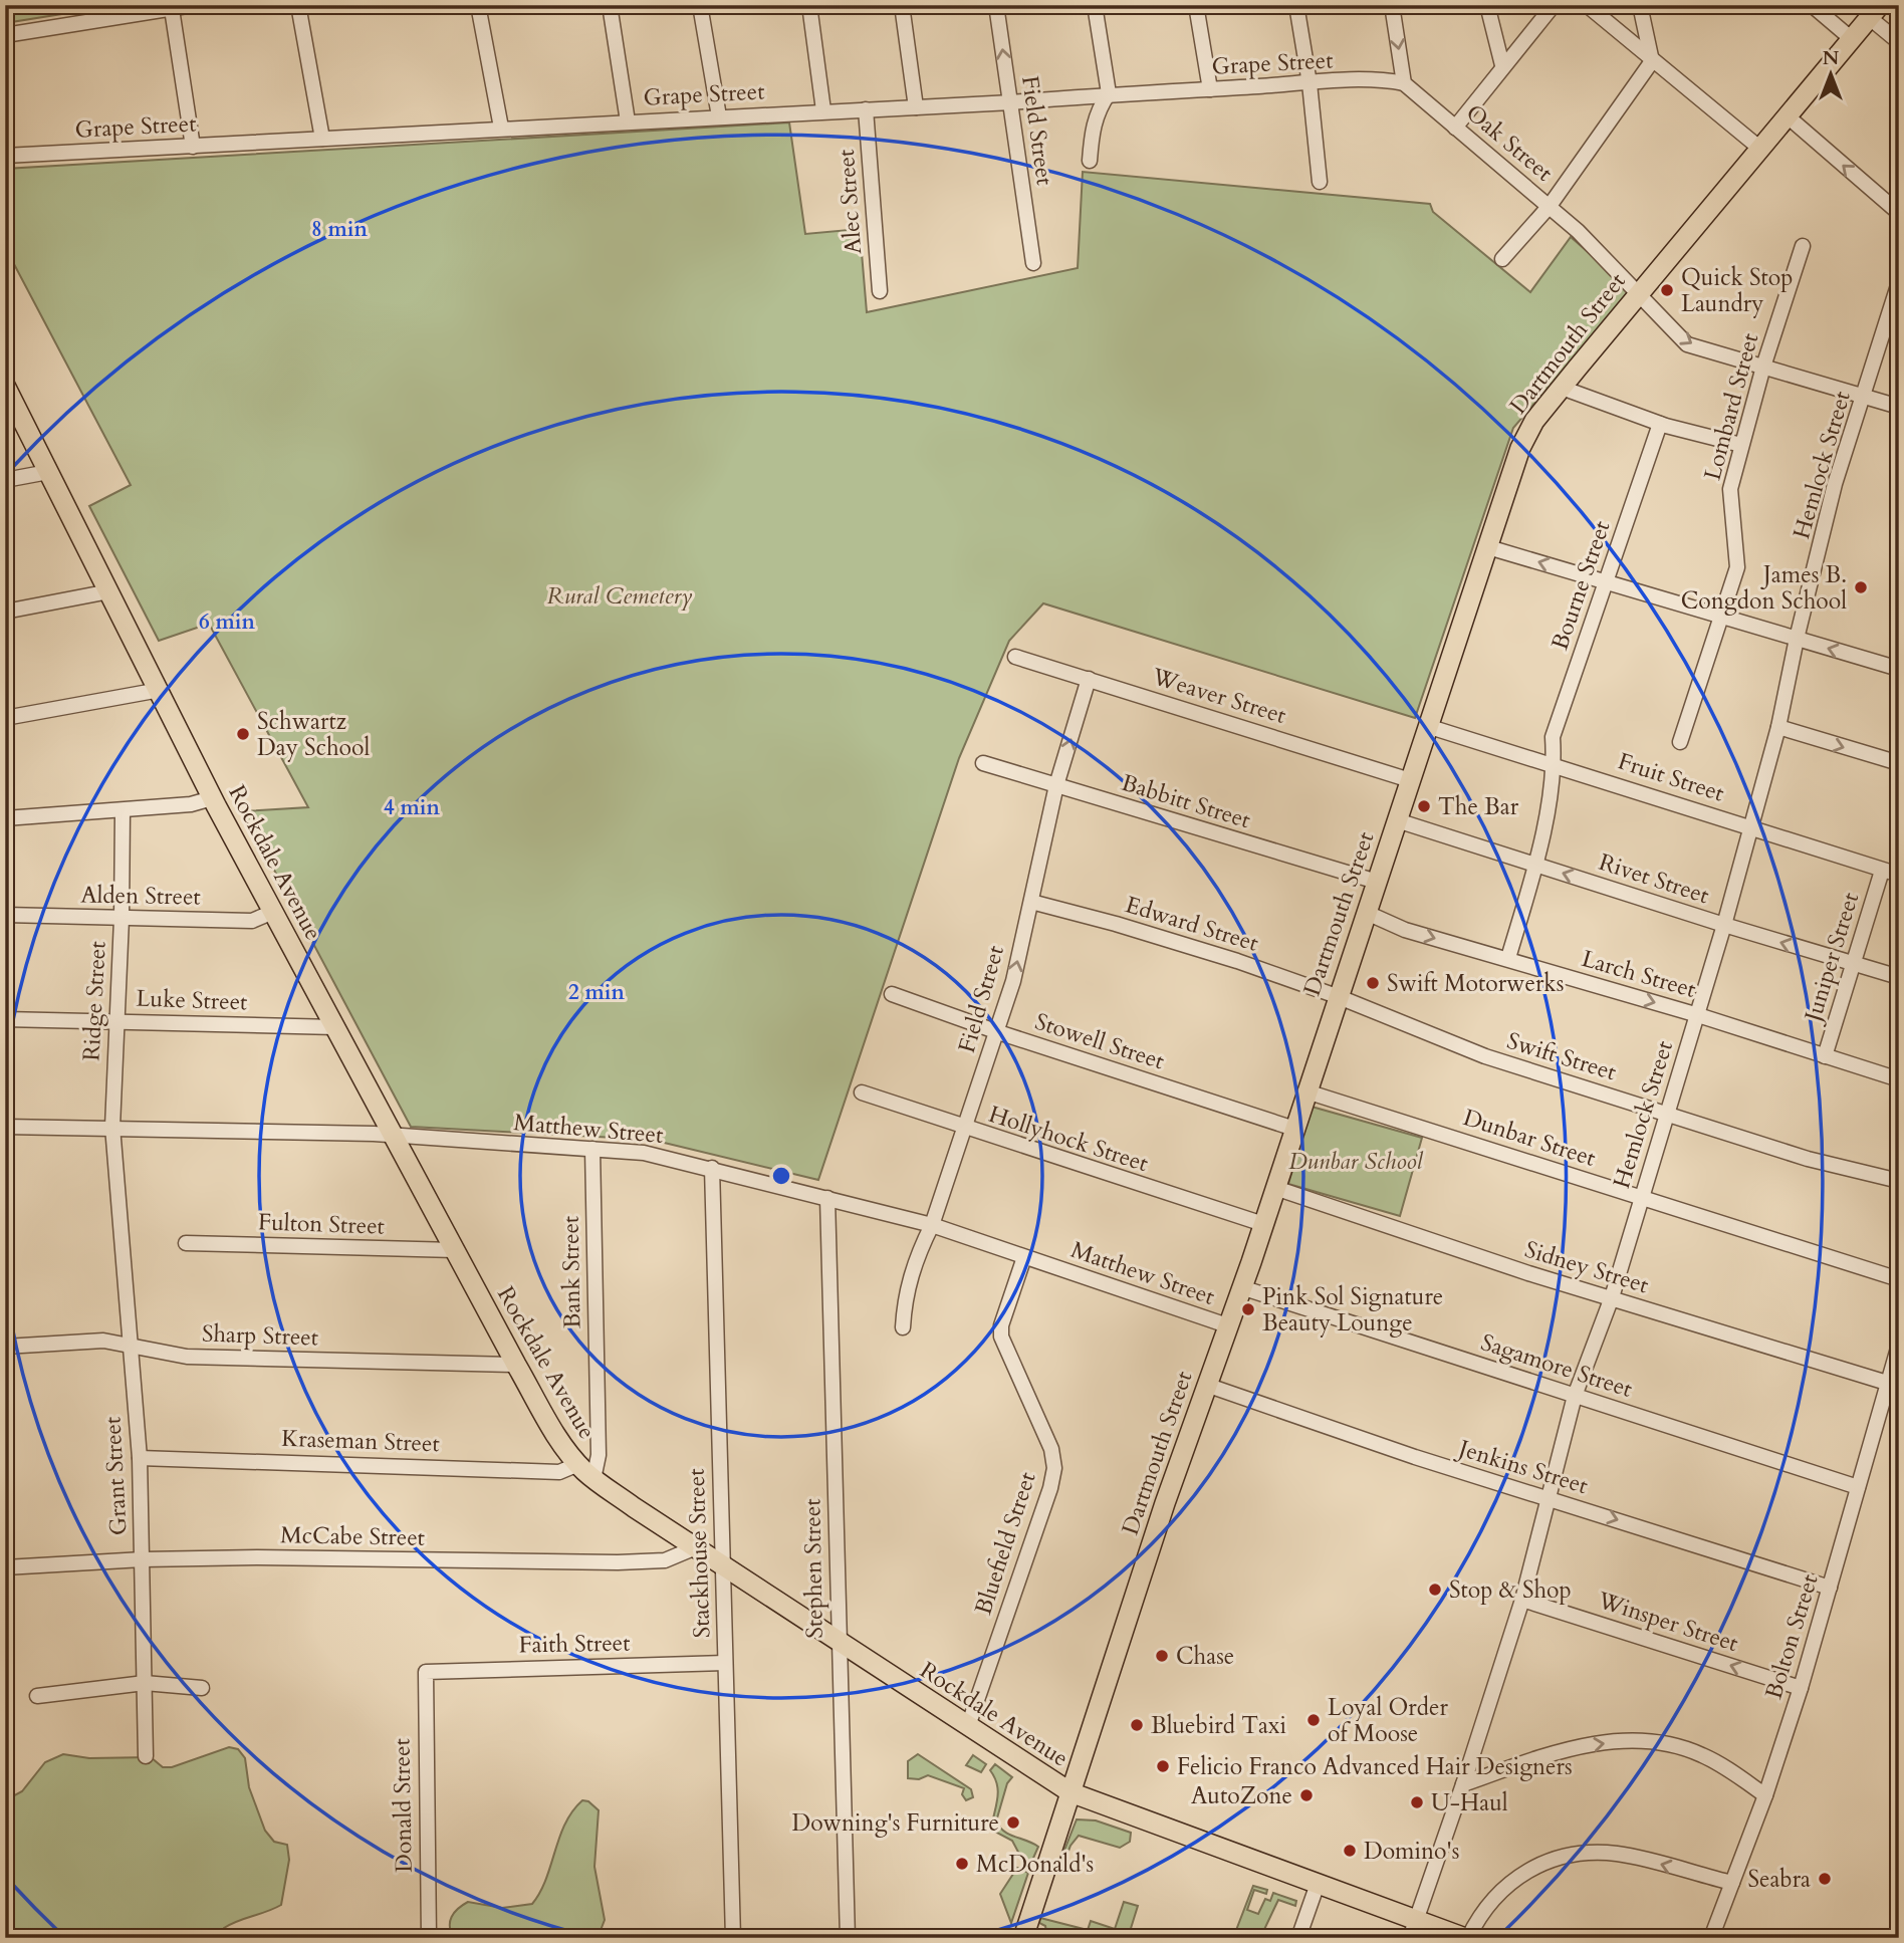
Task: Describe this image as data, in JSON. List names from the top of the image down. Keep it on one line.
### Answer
{"streets":{"main road":["Dartmouth Street","Rockdale Avenue"],"street":["Grape Street","Field Street","Oak Street","Alec Street","Lombard Street","Hemlock Street","Bourne Street","Weaver Street","Fruit Street","Babbitt Street","Rivet Street","Alden Street","Edward Street","Juniper Street","Larch Street","Luke Street","Ridge Street","Stowell Street","Swift Street","Matthew Street","Dunbar Street","Hollyhock Street","Fulton Street","Sidney Street","Bank Street","Sharp Street","Sagamore Street","Kraseman Street","Jenkins Street","Grant Street","McCabe Street","Bluefield Street","Stackhouse Street","Stephen Street","Winsper Street","Bolton Street","Faith Street","Donald Street"]},"crossings":[["Grape Street","Field Street"],["Grape Street","Oak Street"],["Grape Street","Alec Street"],["Field Street","Weaver Street"],["Field Street","Babbitt Street"],["Field Street","Edward Street"],["Field Street","Stowell Street"],["Field Street","Matthew Street"],["Field Street","Hollyhock Street"],["Oak Street","Dartmouth Street"],["Oak Street","Lombard Street"],["Oak Street","Hemlock Street"],["Dartmouth Street","Weaver Street"],["Dartmouth Street","Fruit Street"],["Dartmouth Street","Babbitt Street"],["Dartmouth Street","Rockdale Avenue"],["Dartmouth Street","Rivet Street"],["Dartmouth Street","Edward Street"],["Dartmouth Street","Larch Street"],["Dartmouth Street","Stowell Street"],["Dartmouth Street","Swift Street"],["Dartmouth Street","Matthew Street"],["Dartmouth Street","Dunbar Street"],["Dartmouth Street","Hollyhock Street"],["Dartmouth Street","Sidney Street"],["Dartmouth Street","Sagamore Street"],["Dartmouth Street","Jenkins Street"],["Hemlock Street","Fruit Street"],["Hemlock Street","Rockdale Avenue"],["Hemlock Street","Rivet Street"],["Hemlock Street","Larch Street"],["Hemlock Street","Swift Street"],["Hemlock Street","Dunbar Street"],["Hemlock Street","Sidney Street"],["Hemlock Street","Sagamore Street"],["Hemlock Street","Jenkins Street"],["Hemlock Street","Winsper Street"],["Bourne Street","Fruit Street"],["Bourne Street","Rivet Street"],["Bourne Street","Larch Street"],["Fruit Street","Juniper Street"],["Rockdale Avenue","Alden Street"],["Rockdale Avenue","Luke Street"],["Rockdale Avenue","Matthew Street"],["Rockdale Avenue","Fulton Street"],["Rockdale Avenue","Bank Street"],["Rockdale Avenue","Sharp Street"],["Rockdale Avenue","Kraseman Street"],["Rockdale Avenue","McCabe Street"],["Rockdale Avenue","Bluefield Street"],["Rockdale Avenue","Stackhouse Street"],["Rockdale Avenue","Stephen Street"],["Rivet Street","Juniper Street"],["Alden Street","Ridge Street"],["Edward Street","Swift Street"],["Juniper Street","Larch Street"],["Luke Street","Ridge Street"],["Ridge Street","Matthew Street"],["Ridge Street","Grant Street"],["Matthew Street","Bank Street"],["Matthew Street","Bluefield Street"],["Matthew Street","Stackhouse Street"],["Matthew Street","Stephen Street"],["Sidney Street","Bolton Street"],["Sharp Street","Grant Street"],["Sagamore Street","Bolton Street"],["Kraseman Street","Grant Street"],["Jenkins Street","Bolton Street"],["Grant Street","McCabe Street"],["Stackhouse Street","Faith Street"],["Winsper Street","Bolton Street"],["Faith Street","Donald Street"]],"one_way":["Rivet Street","Larch Street","Jenkins Street"],"parks":["Rural Cemetery","Dunbar School"],"places":["Quick Stop Laundry","James B. Congdon School","Schwartz Day School","The Bar","Swift Motorwerks","Pink Sol Signature Beauty Lounge","Stop & Shop","Chase","Loyal Order of Moose","Bluebird Taxi","Felicio Franco Advanced Hair Designers","AutoZone","U-Haul","Downing's Furniture","Domino's","McDonald's","Seabra"],"north":"top","rings":["8 min","6 min","4 min","2 min"]}
